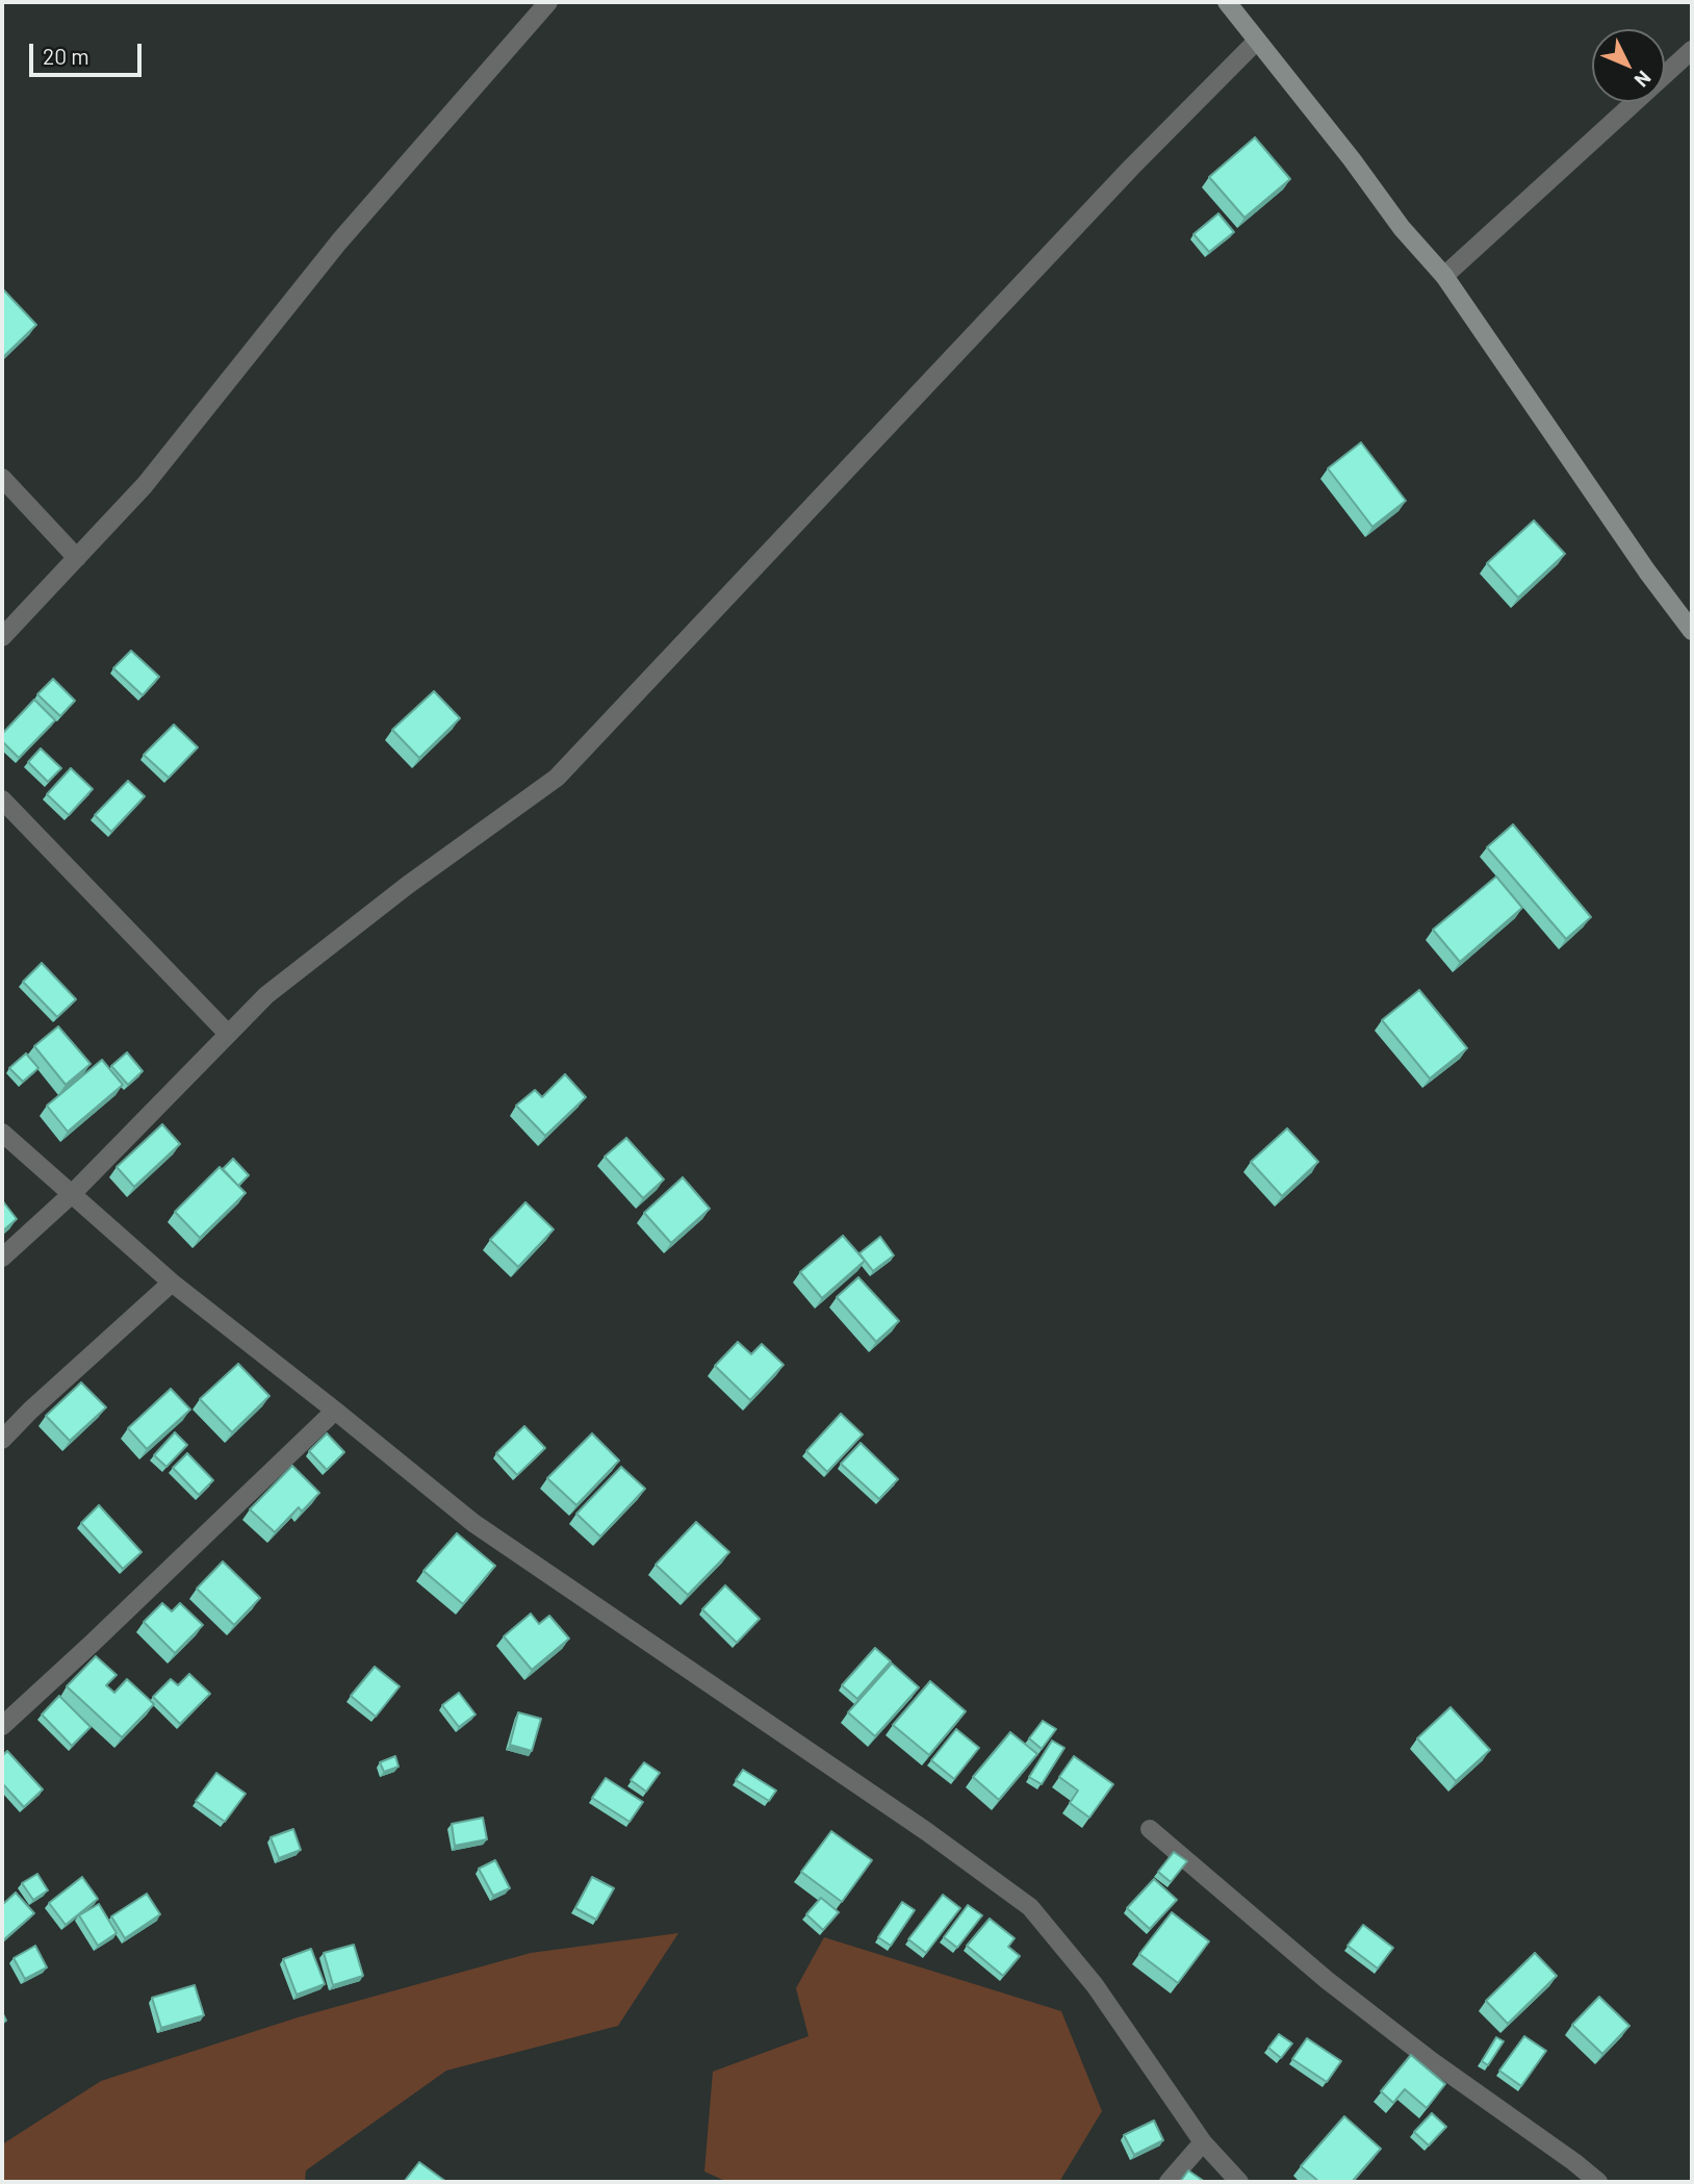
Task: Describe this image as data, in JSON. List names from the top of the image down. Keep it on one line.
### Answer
{"scale_bar":"20 m","north":"bottom right"}
